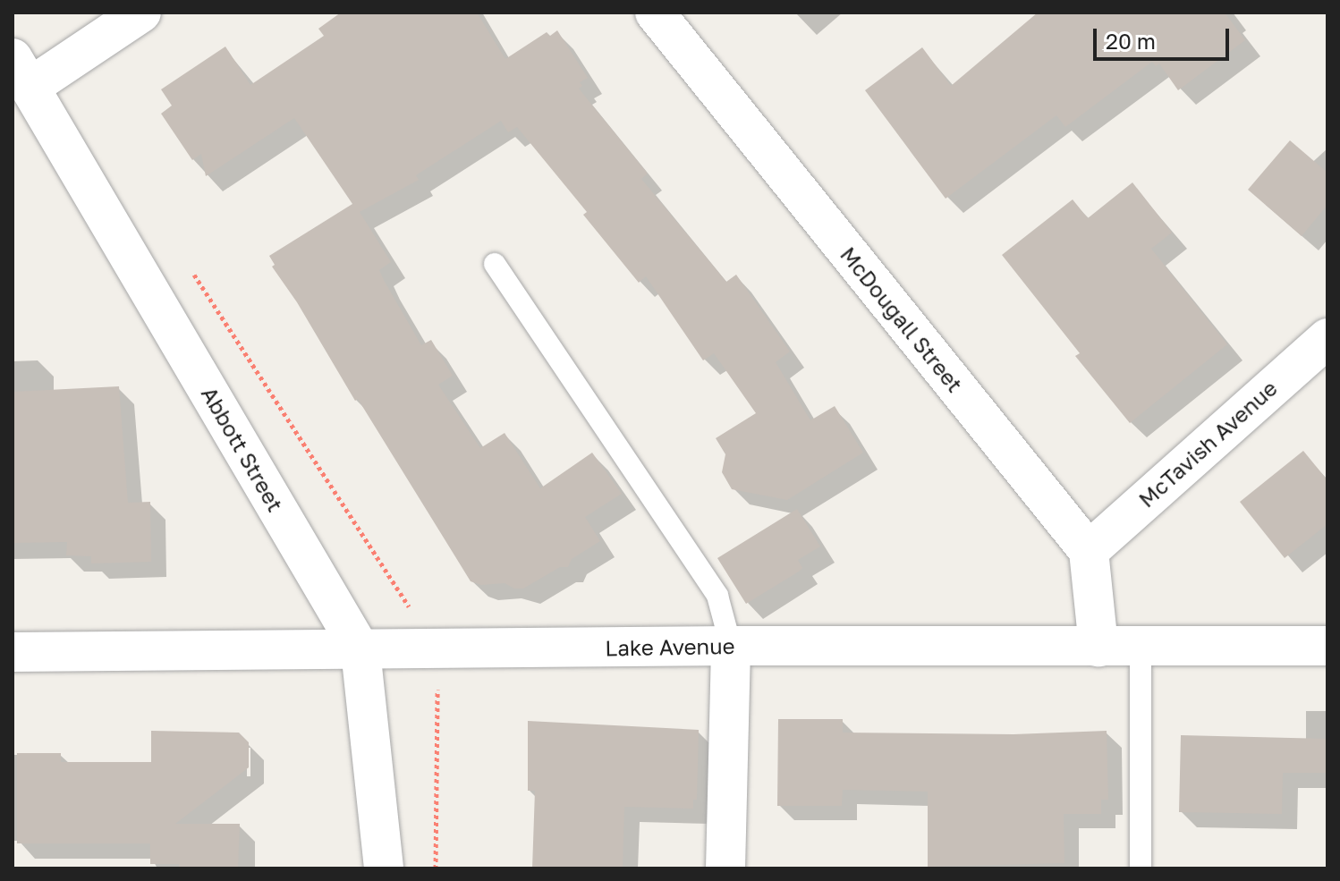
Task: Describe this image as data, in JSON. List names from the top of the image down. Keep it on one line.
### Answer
{"streets":{"street":["McDougall Street","McTavish Avenue","Abbott Street","Lake Avenue"]},"crossings":[["McDougall Street","McTavish Avenue"],["Abbott Street","Lake Avenue"]],"scale_bar":"20 m"}
